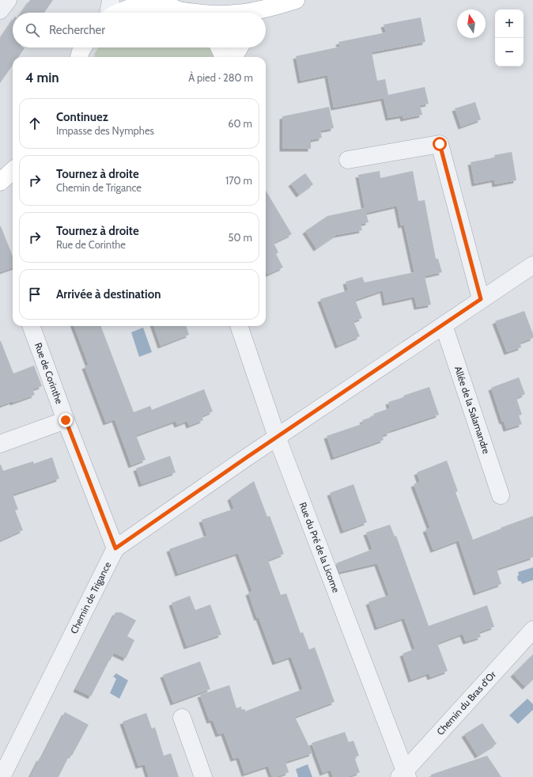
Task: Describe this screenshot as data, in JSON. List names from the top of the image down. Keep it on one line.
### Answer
{"streets":{"street":["Rue de Corinthe","Allée de la Salamandre","Rue du Pré de la Licorne","Chemin de Trigance","Chemin du Bras d'Or"]},"crossings":[["Rue de Corinthe","Chemin de Trigance"],["Allée de la Salamandre","Chemin de Trigance"],["Rue du Pré de la Licorne","Chemin de Trigance"],["Rue du Pré de la Licorne","Chemin du Bras d'Or"]],"north":"top","page":{"map_buttons":["+","−"],"search":"Rechercher","heading":["4 min","À pied · 280 m"],"list":[["Continuez","Impasse des Nymphes","60 m"],["Tournez à droite","Chemin de Trigance","170 m"],["Tournez à droite","Rue de Corinthe","50 m"],"Arrivée à destination"]}}
